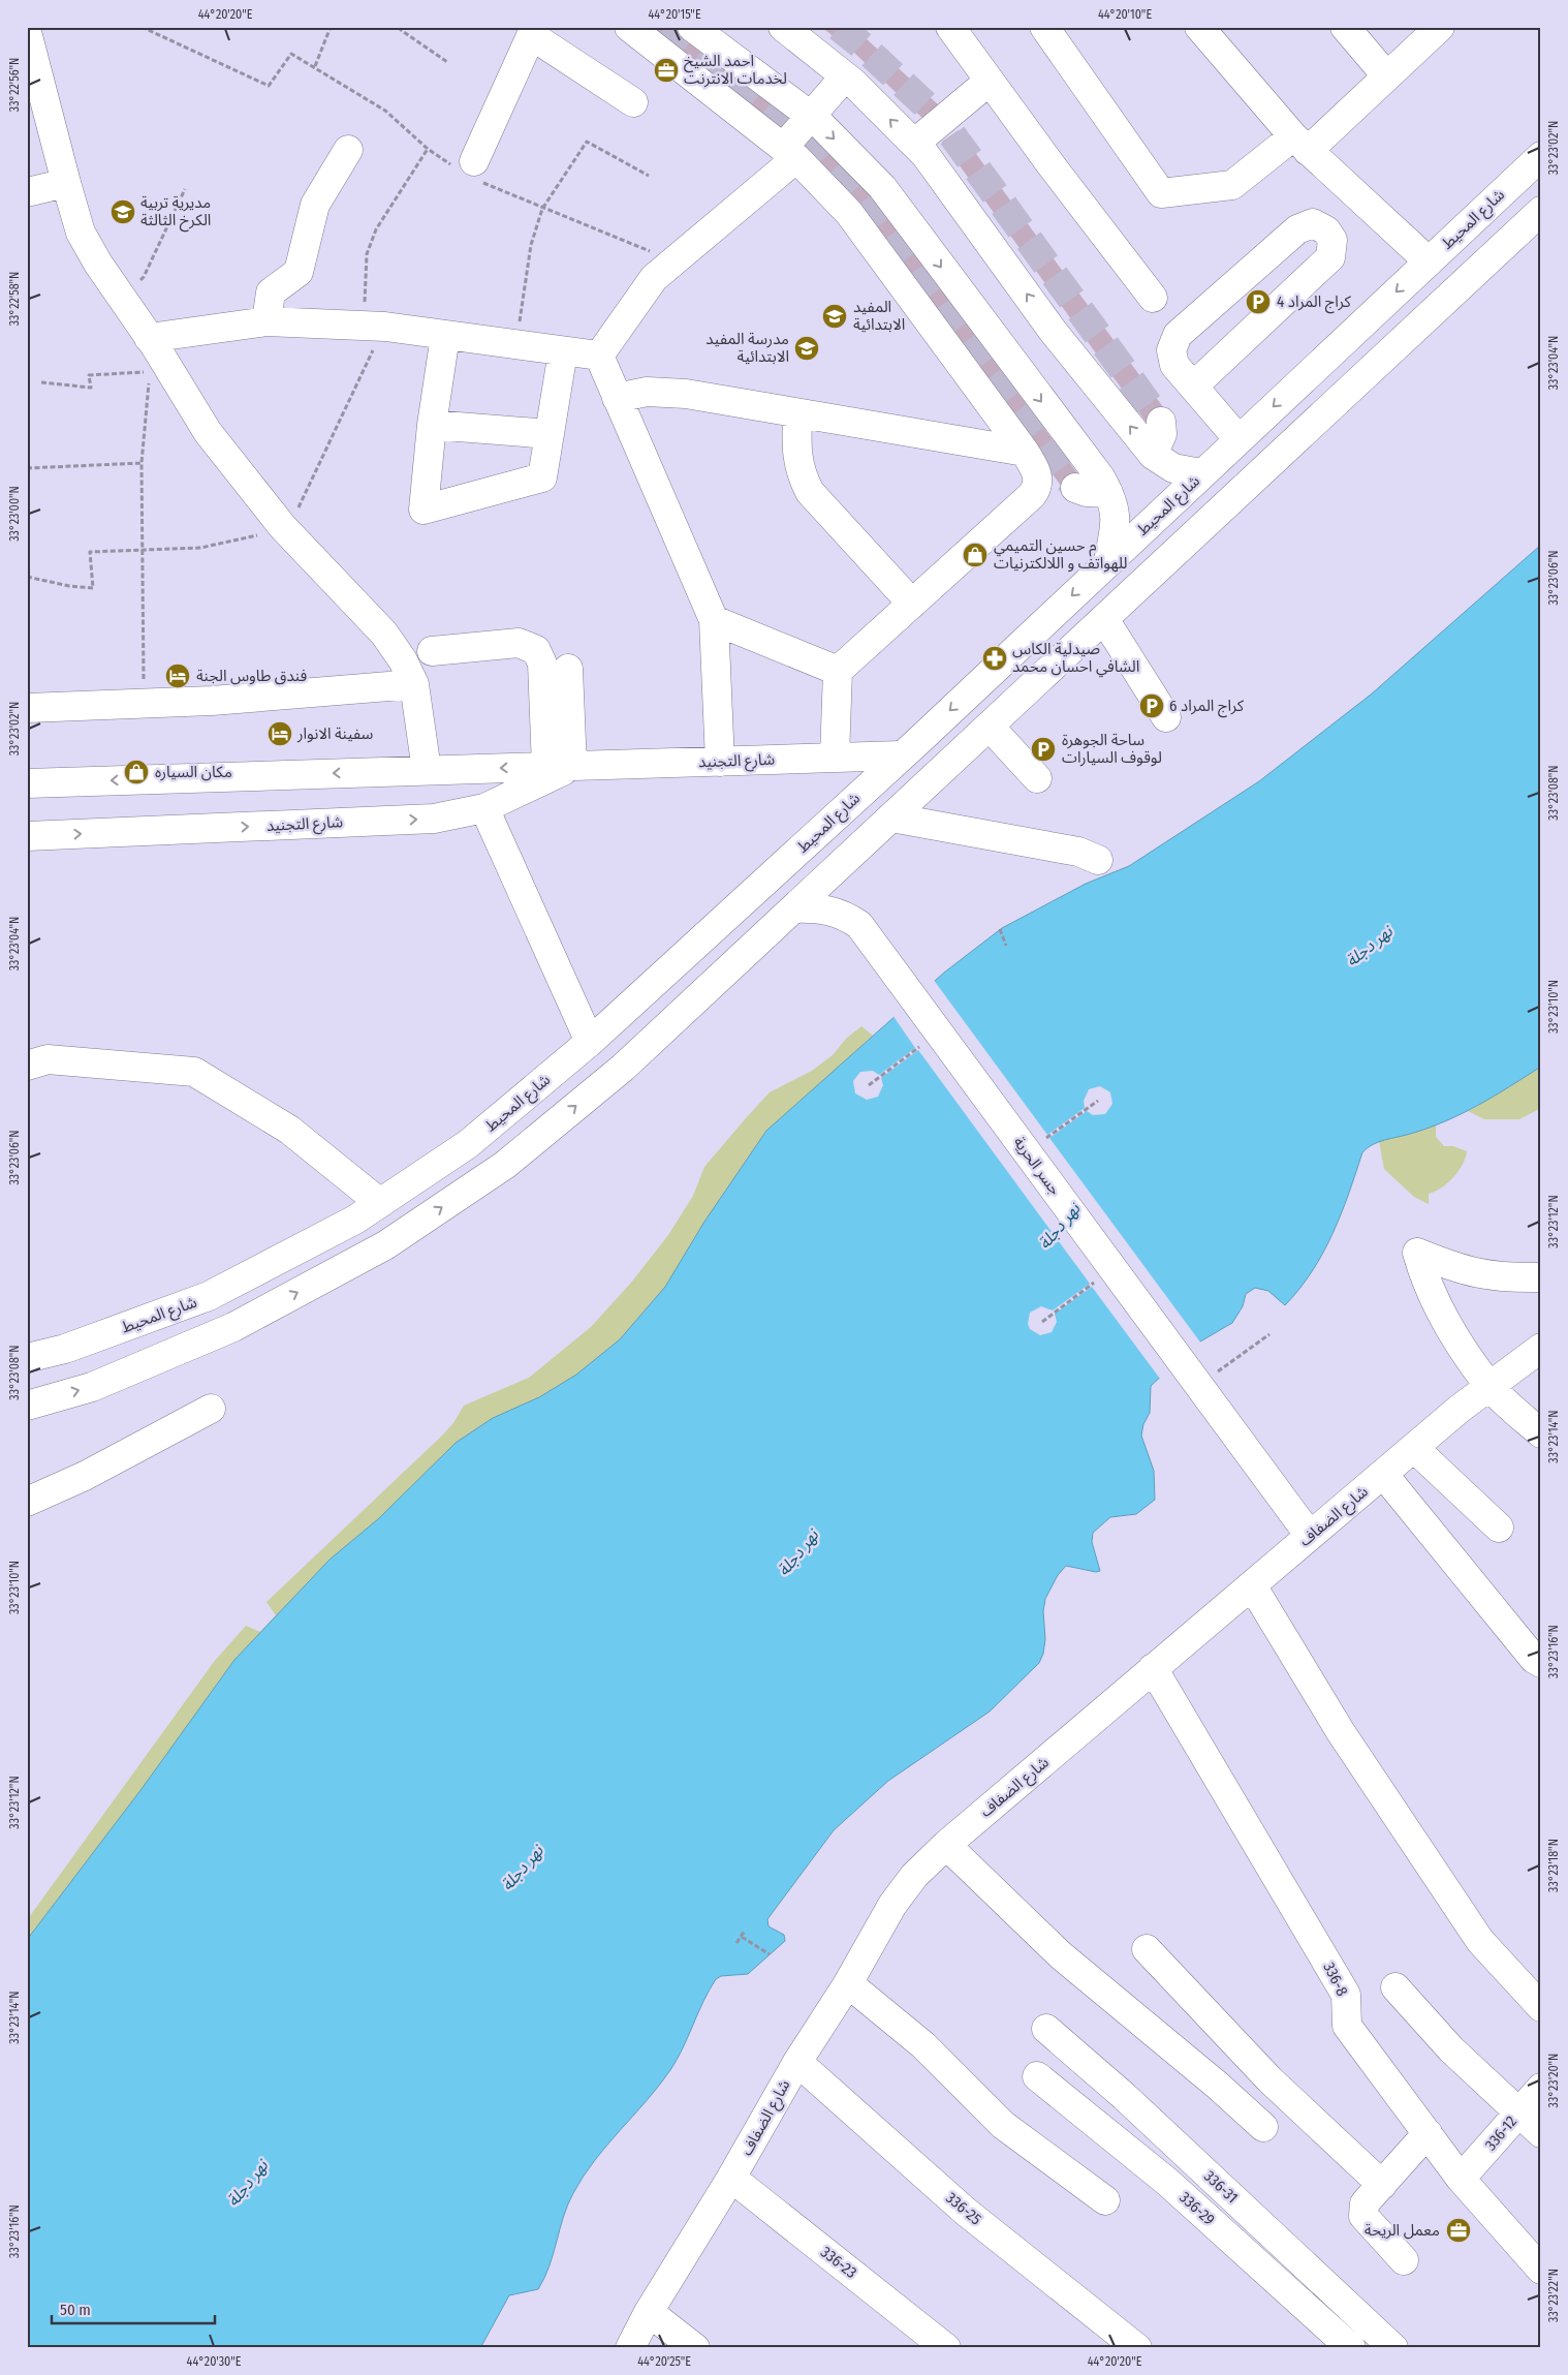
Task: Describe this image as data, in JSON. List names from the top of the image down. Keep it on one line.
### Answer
{"streets":{"street":["شارع المحيط","شارع التجنيد","جسر الحرية","شارع الضفاف","336-8","336-12","336-31","336-25","336-29","336-23"]},"crossings":[["شارع المحيط","شارع التجنيد"],["جسر الحرية","شارع الضفاف"],["شارع الضفاف","336-8"],["شارع الضفاف","336-25"],["شارع الضفاف","336-23"],["336-8","336-12"]],"water":["نهر دجلة"],"places":{"office":["احمد الشيخ لخدمات الانترنت","معمل الريحة"],"school or university":["مديرية تربية الكرخ الثالثة","المفيد الابتدائية","مدرسة المفيد الابتدائية"],"parking":["كراج المراد 4","كراج المراد 6","ساحة الجوهرة لوقوف السيارات"],"shop":["م حسين التميمي للهواتف و اللالكترنيات","مكان السياره"],"pharmacy":["صيدلية الكاس الشافي احسان محمد"],"hotel":["فندق طاوس الجنة","سفينة الانوار"]},"scale_bar":"50 m","coordinates":["44°20'20\"E","44°20'15\"E","44°20'10\"E","33°22'56\"N","33°23'02\"N","33°22'58\"N","33°23'04\"N","33°23'00\"N","33°23'06\"N","33°23'08\"N","33°23'10\"N","33°23'12\"N","33°23'14\"N","33°23'16\"N","33°23'18\"N","33°23'20\"N","33°23'22\"N","44°20'30\"E","44°20'25\"E"]}
